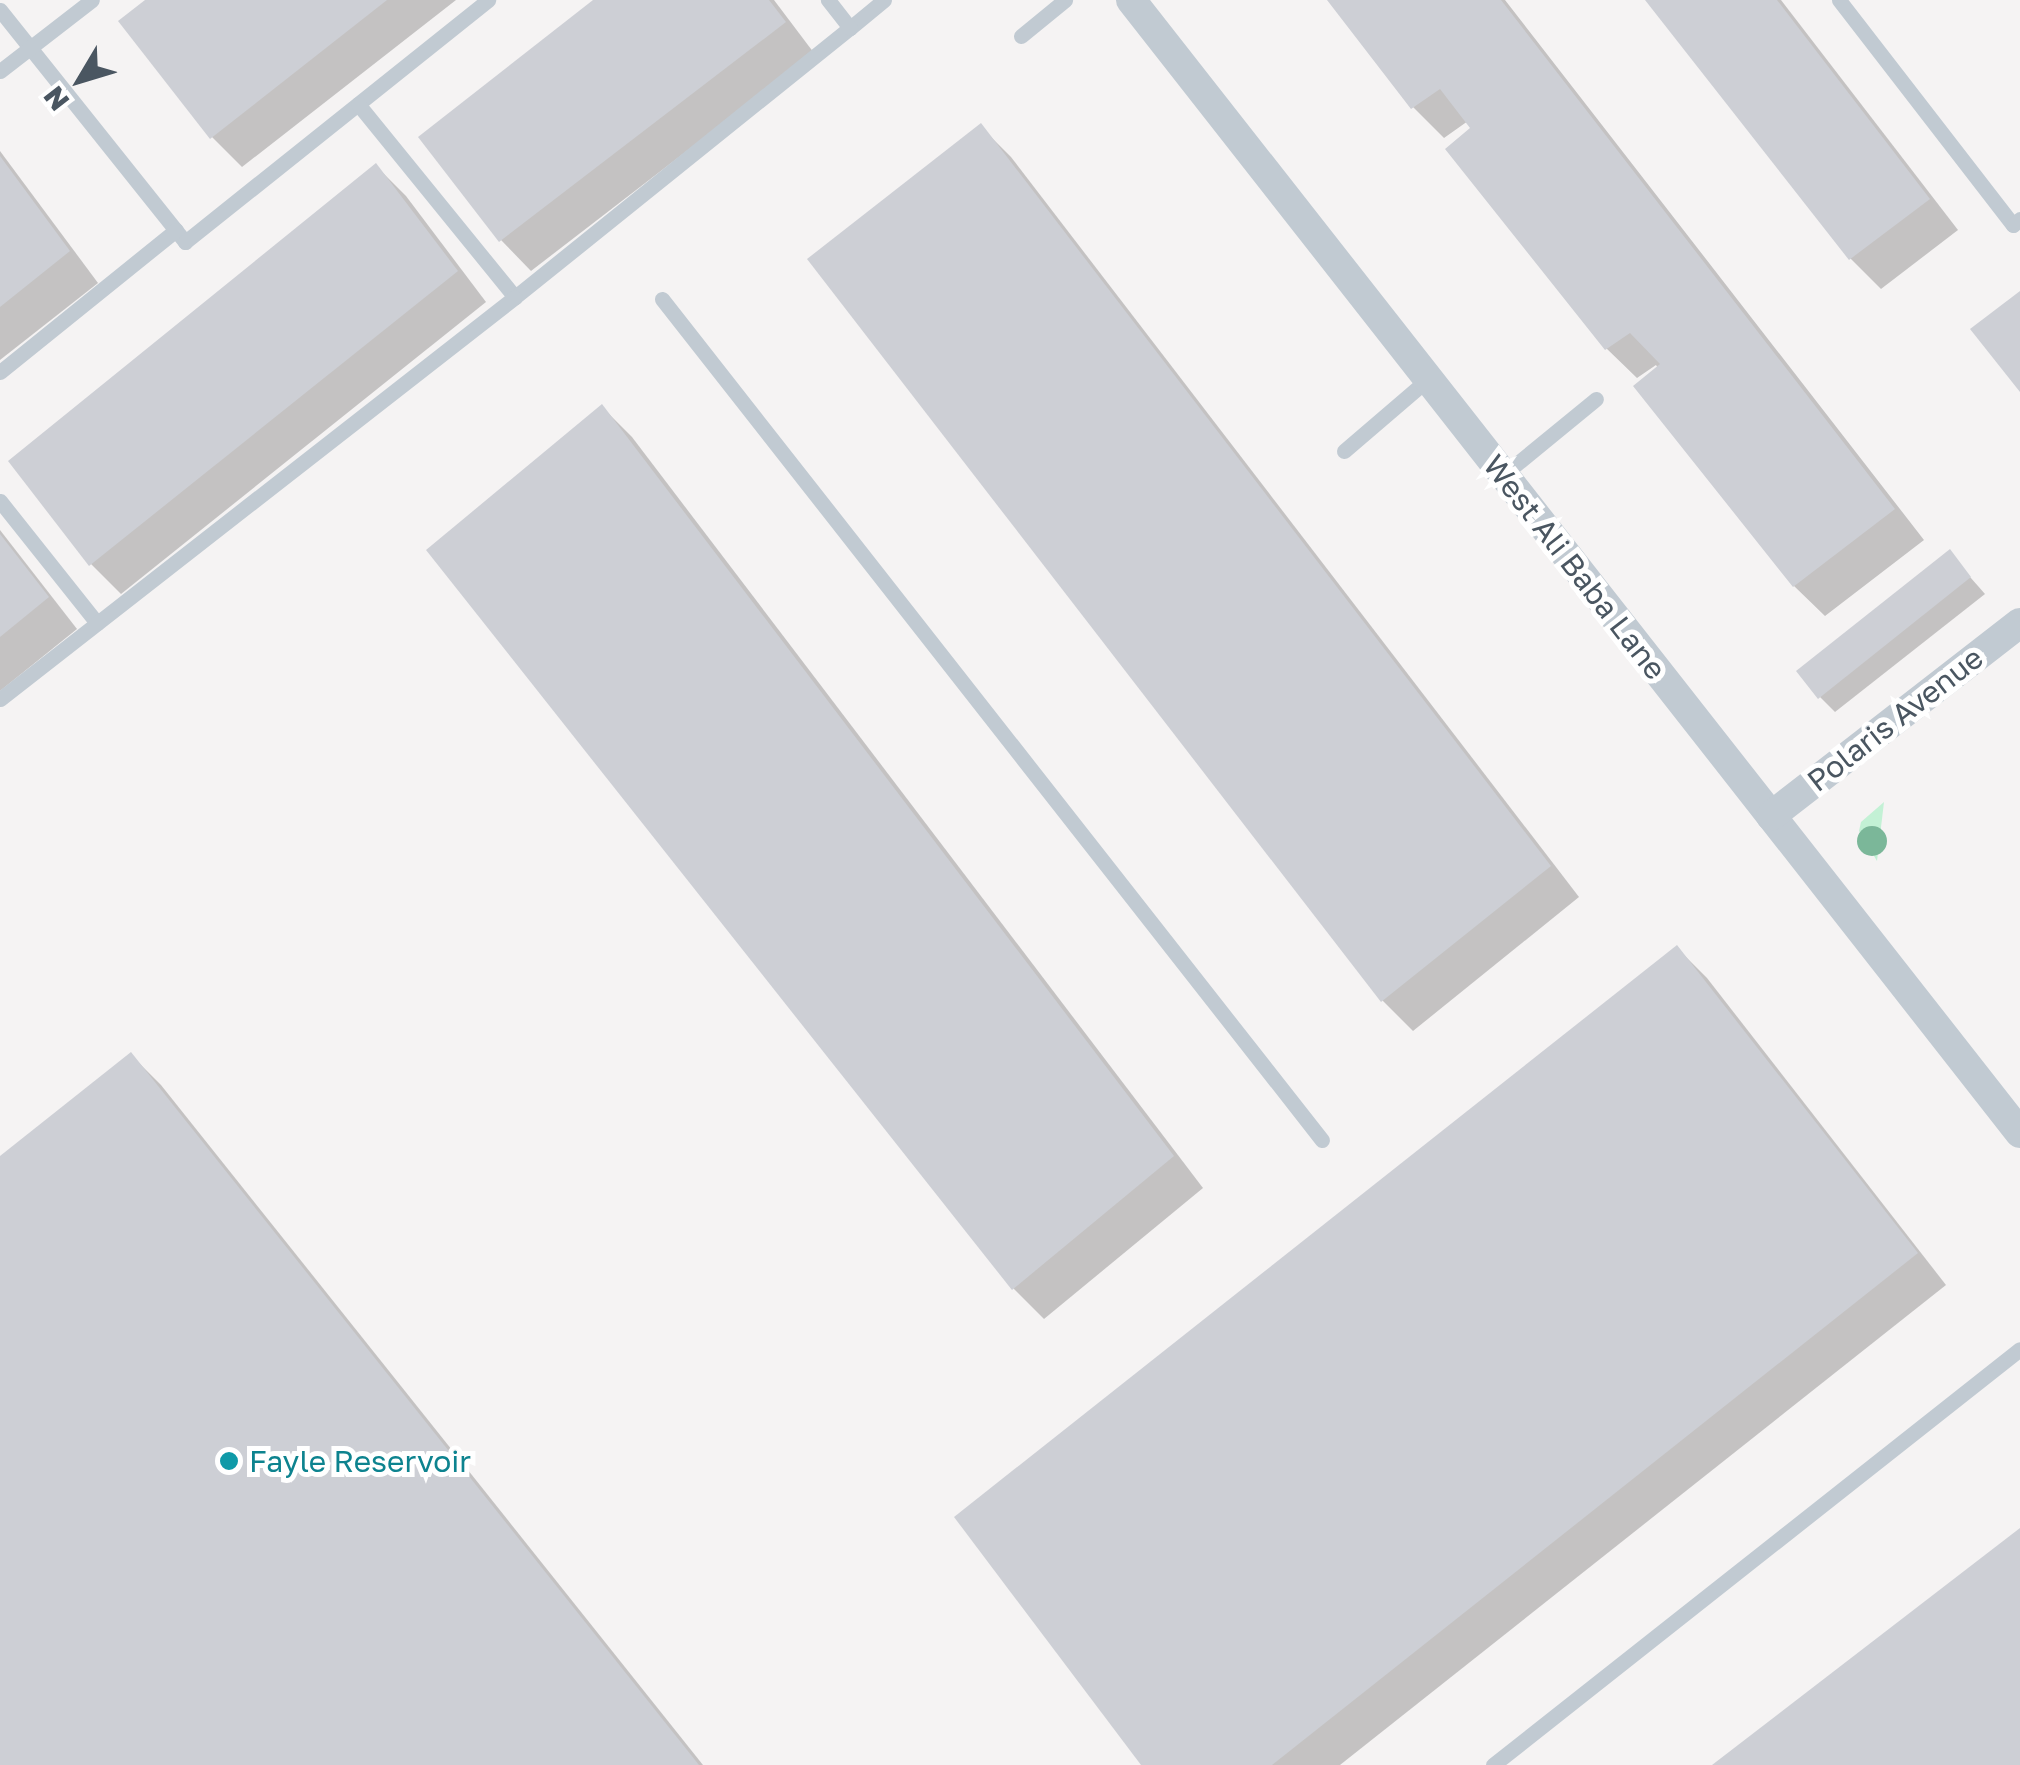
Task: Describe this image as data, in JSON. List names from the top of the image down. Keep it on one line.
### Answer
{"streets":{"street":["West Ali Baba Lane","Polaris Avenue"]},"crossings":[["West Ali Baba Lane","Polaris Avenue"]],"places":["Fayle Reservoir"],"north":"bottom left"}
